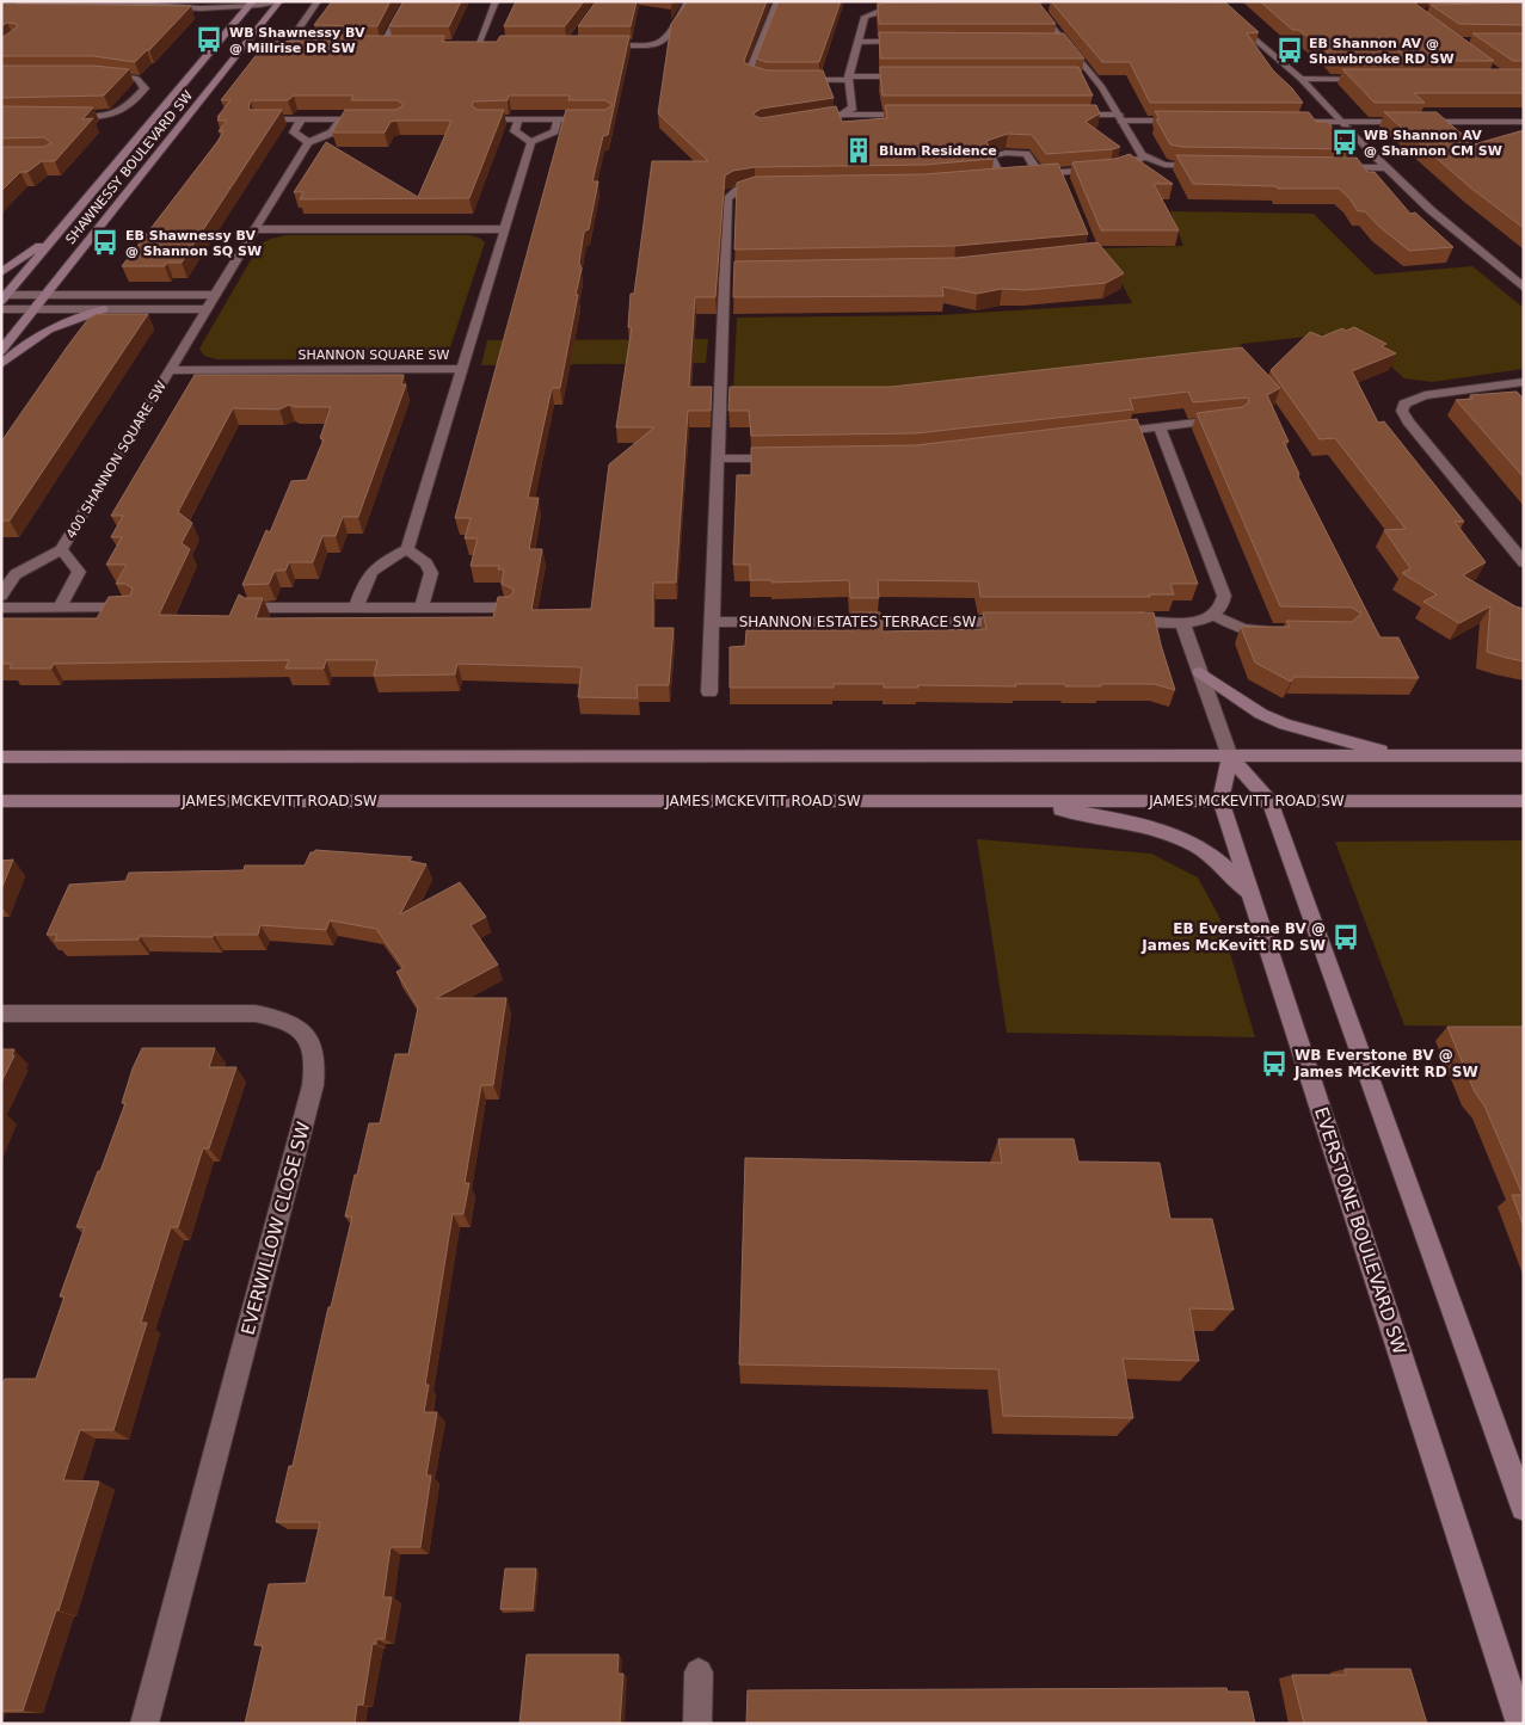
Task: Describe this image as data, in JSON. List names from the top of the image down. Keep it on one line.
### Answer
{"streets":{"main road":["SHAWNESSY BOULEVARD SW","JAMES MCKEVITT ROAD SW","EVERSTONE BOULEVARD SW"],"street":["SHANNON SQUARE SW","400 SHANNON SQUARE SW","SHANNON ESTATES TERRACE SW","EVERWILLOW CLOSE SW"]},"crossings":[["SHANNON SQUARE SW","400 SHANNON SQUARE SW"],["JAMES MCKEVITT ROAD SW","EVERSTONE BOULEVARD SW"]],"places":{"bus stop":["WB Shawnessy BV @ Millrise DR SW","EB Shannon AV @ Shawbrooke RD SW","WB Shannon AV @ Shannon CM SW","EB Shawnessy BV @ Shannon SQ SW","EB Everstone BV @ James McKevitt RD SW","WB Everstone BV @ James McKevitt RD SW"],"building":["Blum Residence"]}}
